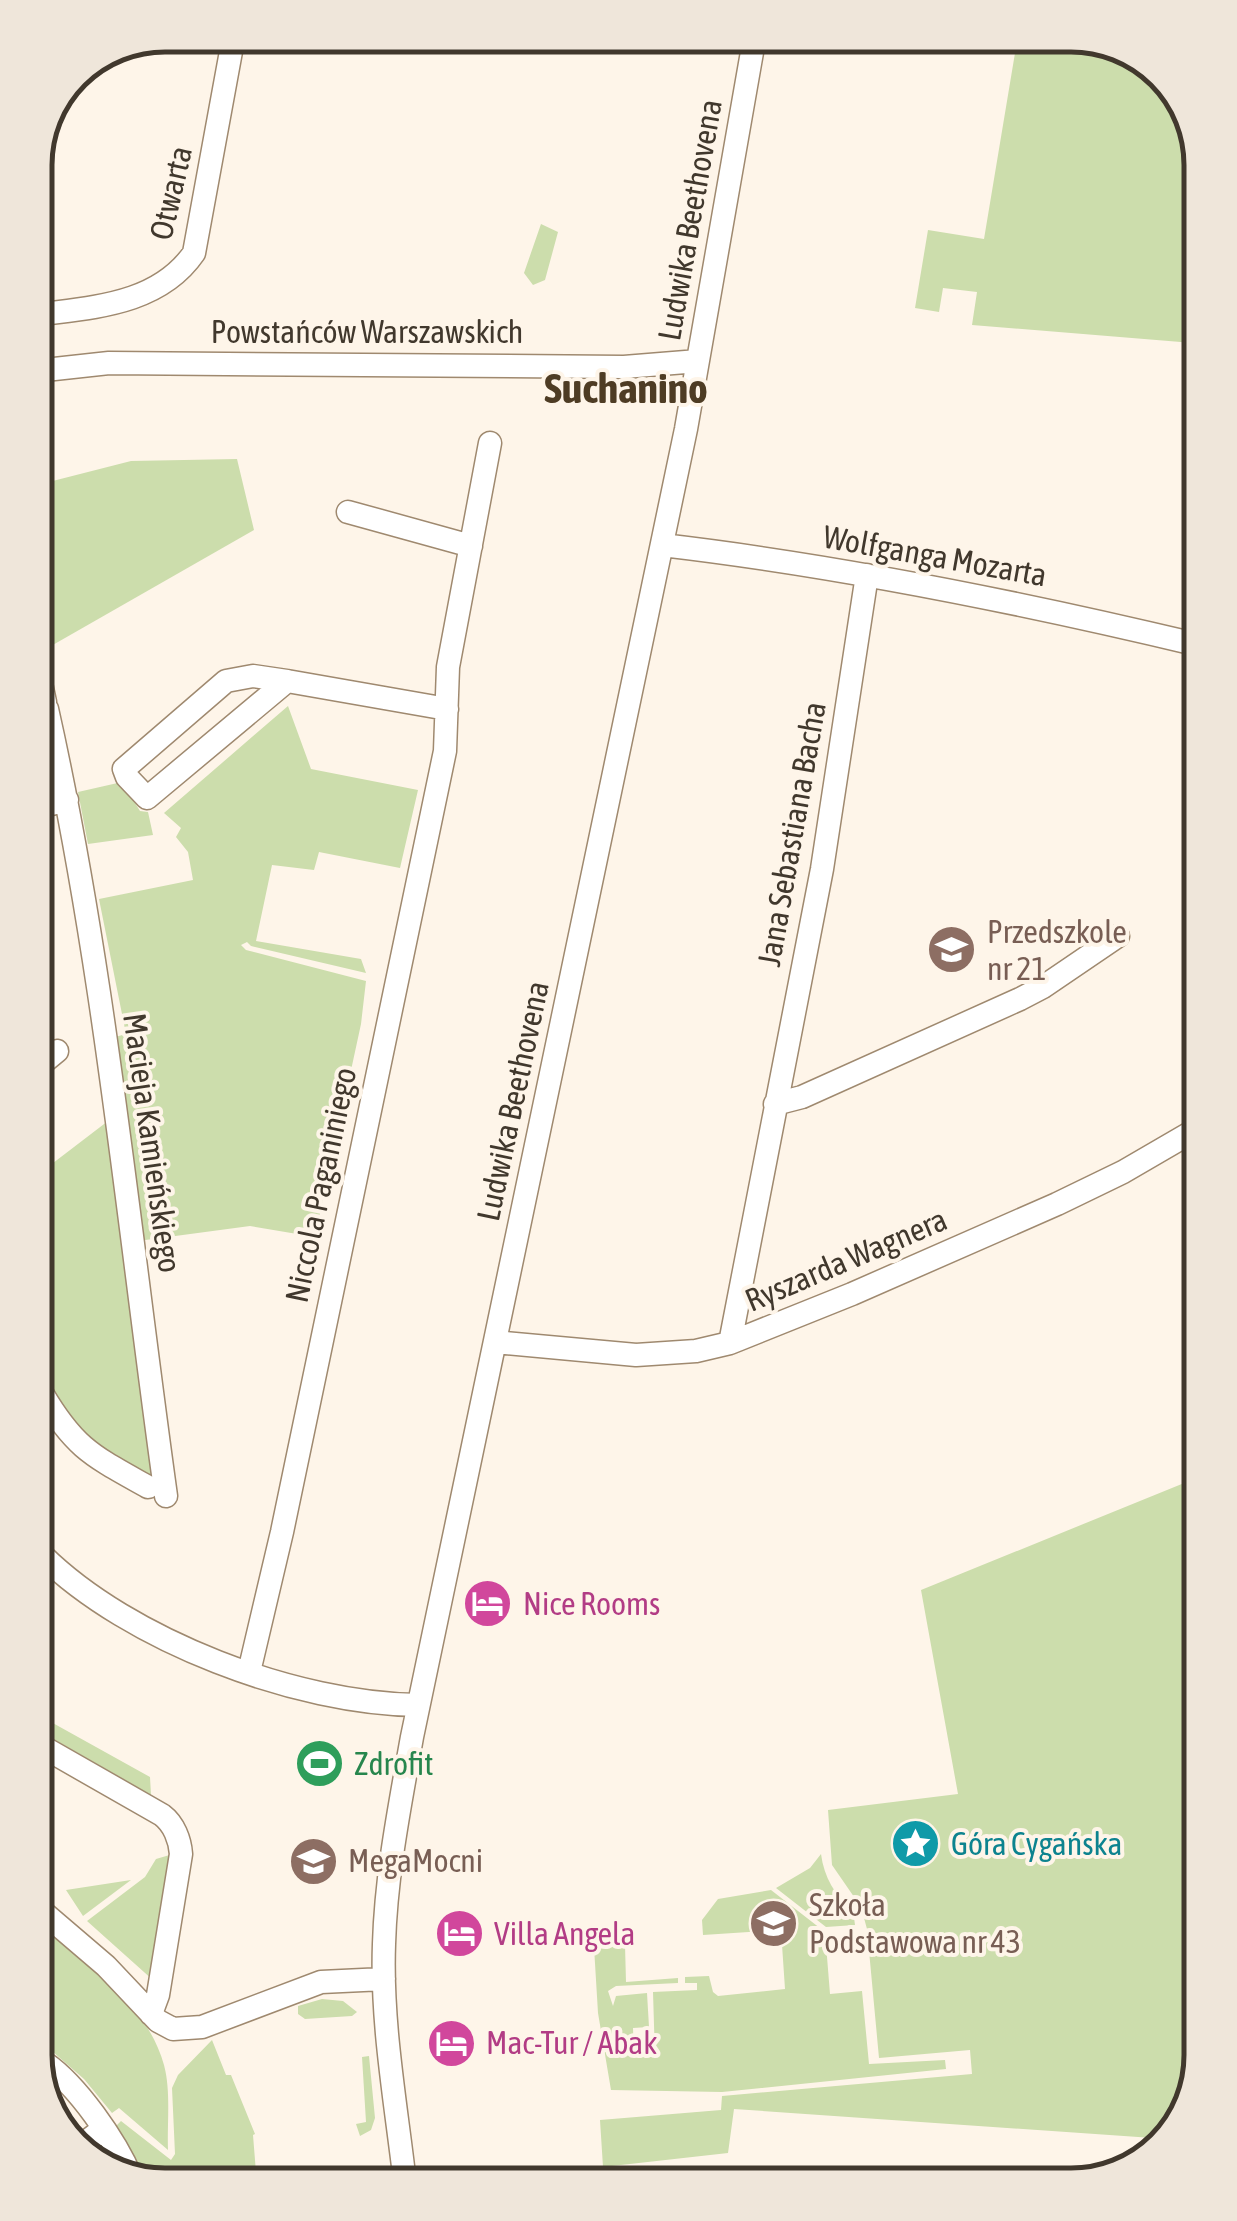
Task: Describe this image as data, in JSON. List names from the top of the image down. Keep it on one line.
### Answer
{"streets":{"street":["Otwarta","Ludwika Beethovena","Powstańców Warszawskich","Wolfganga Mozarta","Jana Sebastiana Bacha","Macieja Kamieńskiego","Niccola Paganiniego","Ryszarda Wagnera"]},"crossings":[["Ludwika Beethovena","Powstańców Warszawskich"],["Ludwika Beethovena","Wolfganga Mozarta"],["Ludwika Beethovena","Ryszarda Wagnera"],["Wolfganga Mozarta","Jana Sebastiana Bacha"],["Jana Sebastiana Bacha","Ryszarda Wagnera"]],"districts":["Suchanino"],"places":{"school or university":["Przedszkole nr 21","MegaMocni","Szkoła Podstawowa nr 43"],"hotel":["Nice Rooms","Villa Angela","Mac-Tur / Abak"],"sports":["Zdrofit"],"place":["Góra Cygańska"]}}
